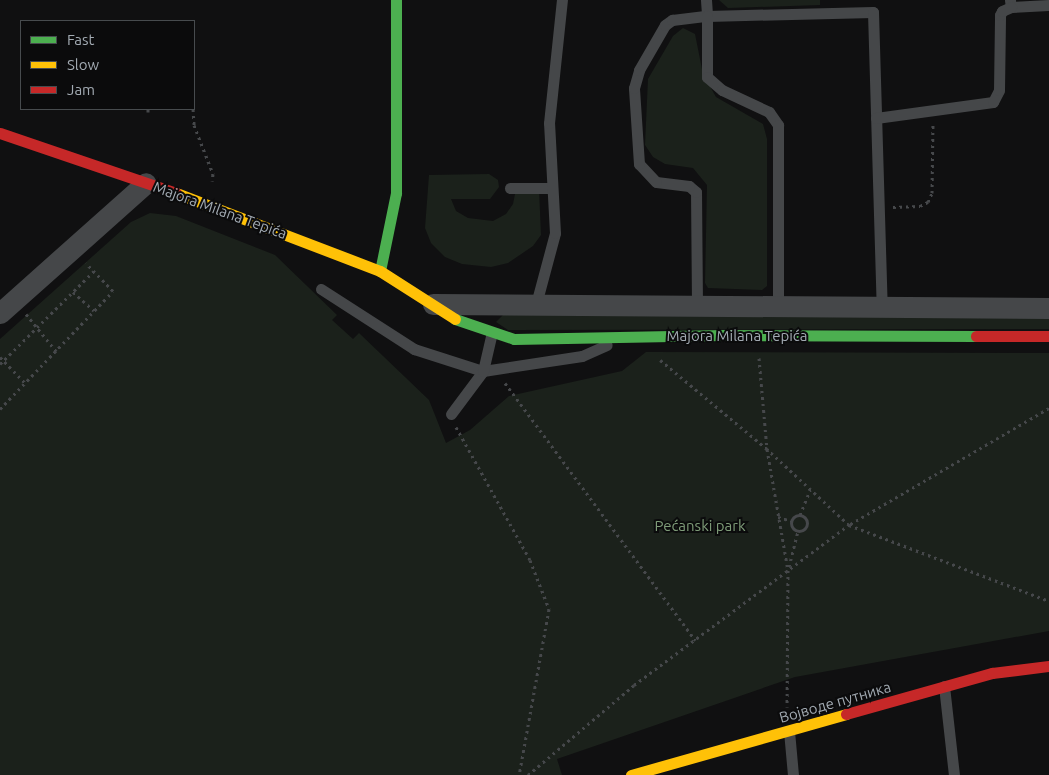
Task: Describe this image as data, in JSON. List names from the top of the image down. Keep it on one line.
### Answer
{"streets":{"street":["Majora Milana Tepića","Војводе путника"]},"parks":["Pećanski park"],"legend":["Fast","Slow","Jam"]}
